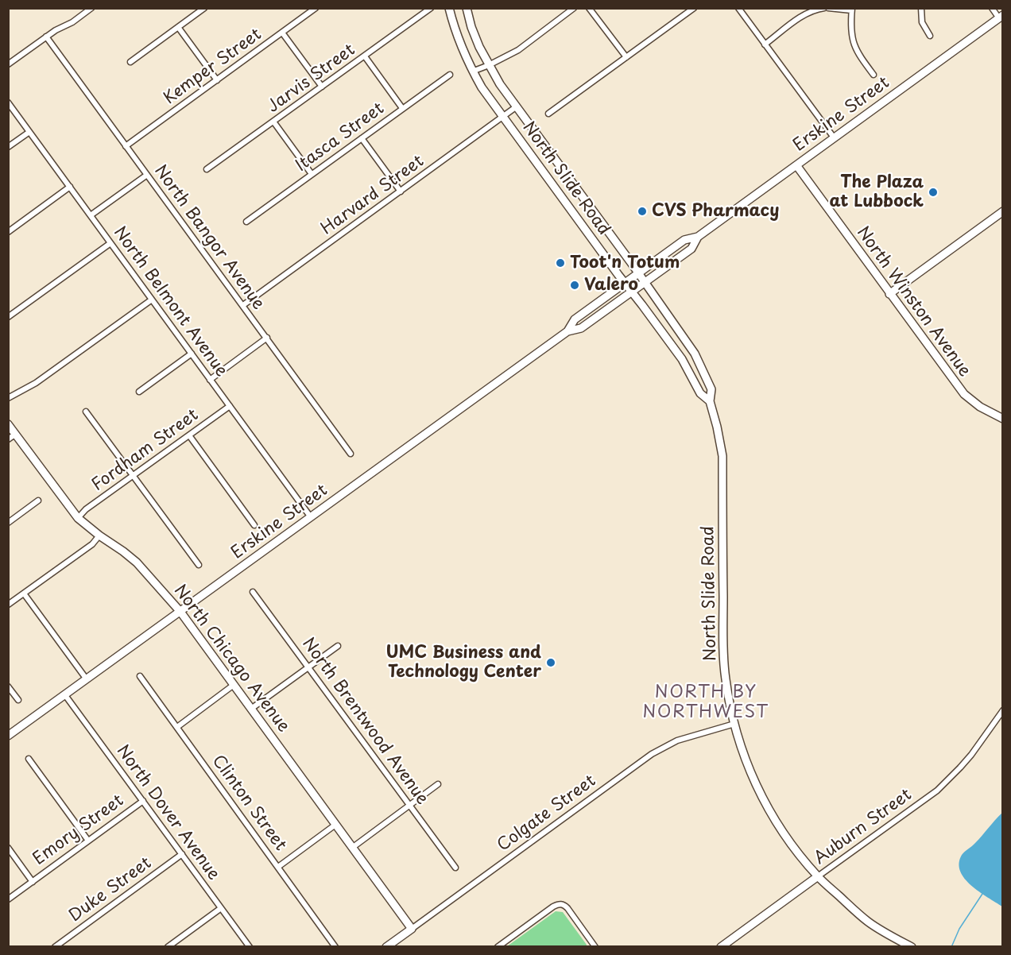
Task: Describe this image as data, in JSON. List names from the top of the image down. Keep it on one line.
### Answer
{"streets":{"main road":["Erskine Street","North Slide Road","North Winston Avenue","North Chicago Avenue","Colgate Street","Auburn Street"],"street":["Kemper Street","Jarvis Street","Itasca Street","Harvard Street","North Bangor Avenue","North Belmont Avenue","Fordham Street","North Brentwood Avenue","Clinton Street","North Dover Avenue","Emory Street","Duke Street"]},"crossings":[["Kemper Street","North Bangor Avenue"],["Erskine Street","North Slide Road"],["Erskine Street","North Belmont Avenue"],["Erskine Street","North Winston Avenue"],["Erskine Street","North Chicago Avenue"],["Erskine Street","North Dover Avenue"],["North Slide Road","Harvard Street"],["North Slide Road","Colgate Street"],["North Slide Road","Auburn Street"],["Harvard Street","North Bangor Avenue"],["North Belmont Avenue","Fordham Street"],["Fordham Street","North Chicago Avenue"],["North Chicago Avenue","Colgate Street"],["North Dover Avenue","Emory Street"],["North Dover Avenue","Duke Street"]],"districts":["NORTH BY NORTHWEST"],"places":["The Plaza at Lubbock","CVS Pharmacy","Toot'n Totum","Valero","UMC Business and Technology Center"]}
